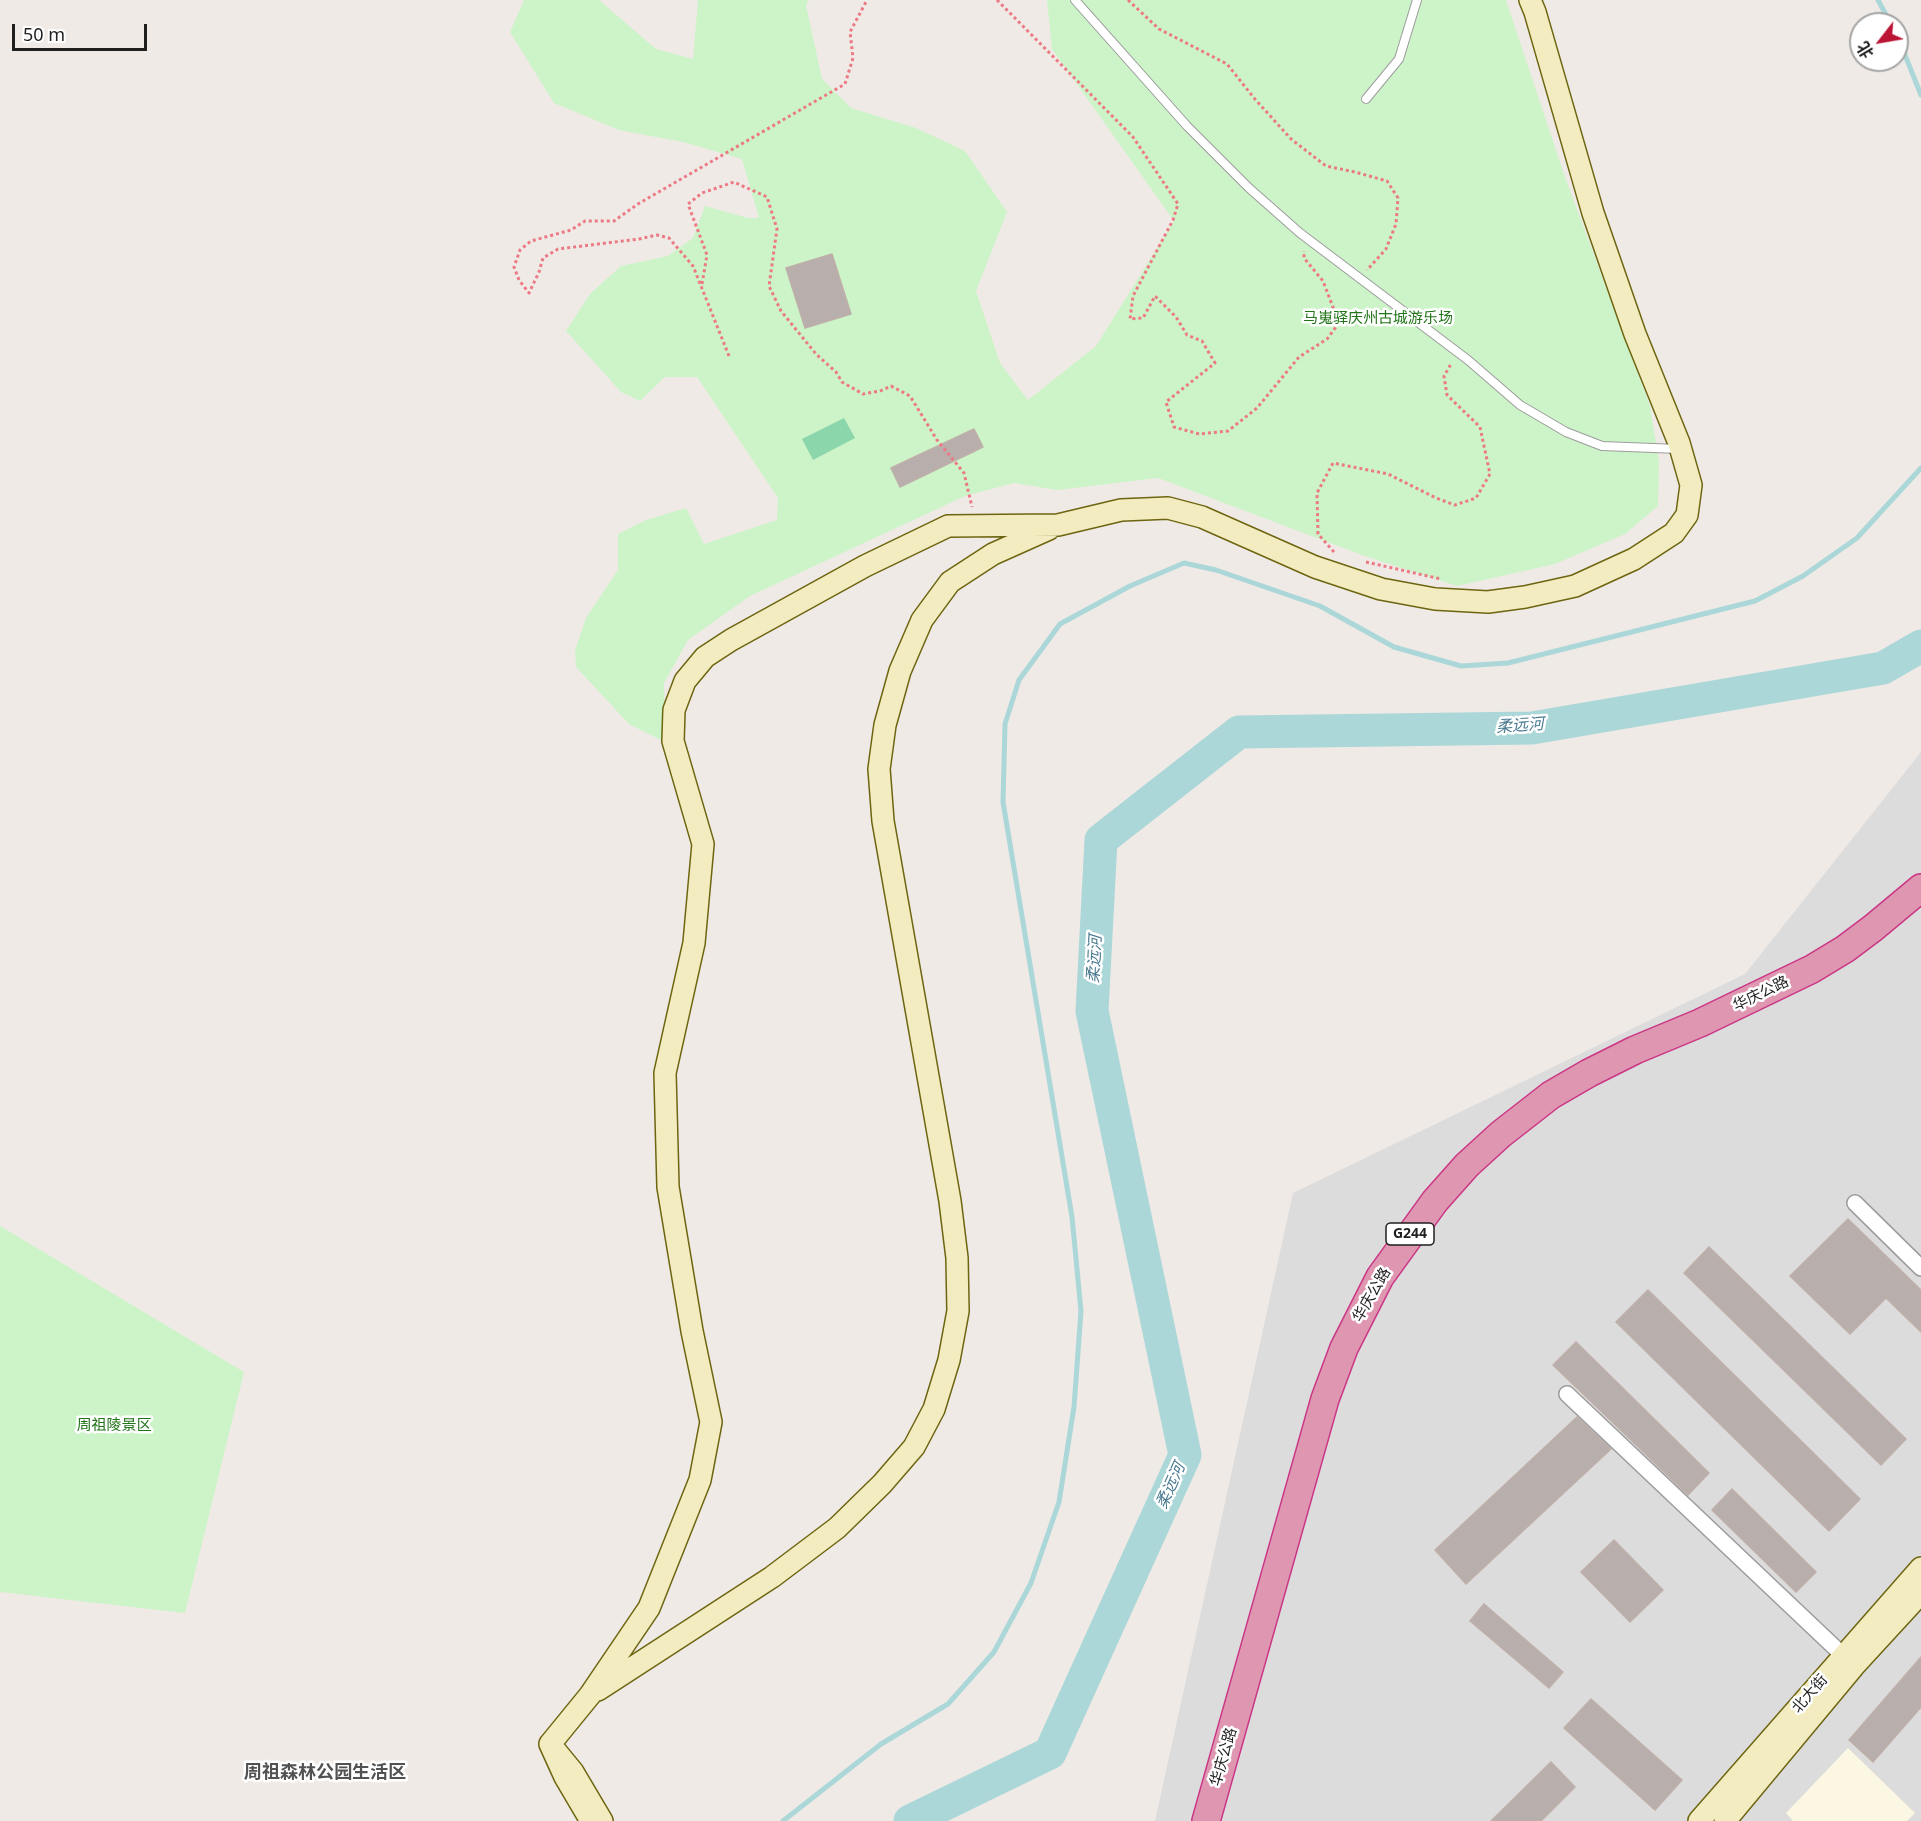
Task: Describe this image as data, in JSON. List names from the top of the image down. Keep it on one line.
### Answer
{"streets":{"highway":["华庆公路","G244"],"street":["北大街"]},"districts":["周祖森林公园生活区"],"water":["柔远河"],"parks":["马嵬驿庆州古城游乐场","周祖陵景区"],"scale_bar":"50 m","north":"bottom left"}
